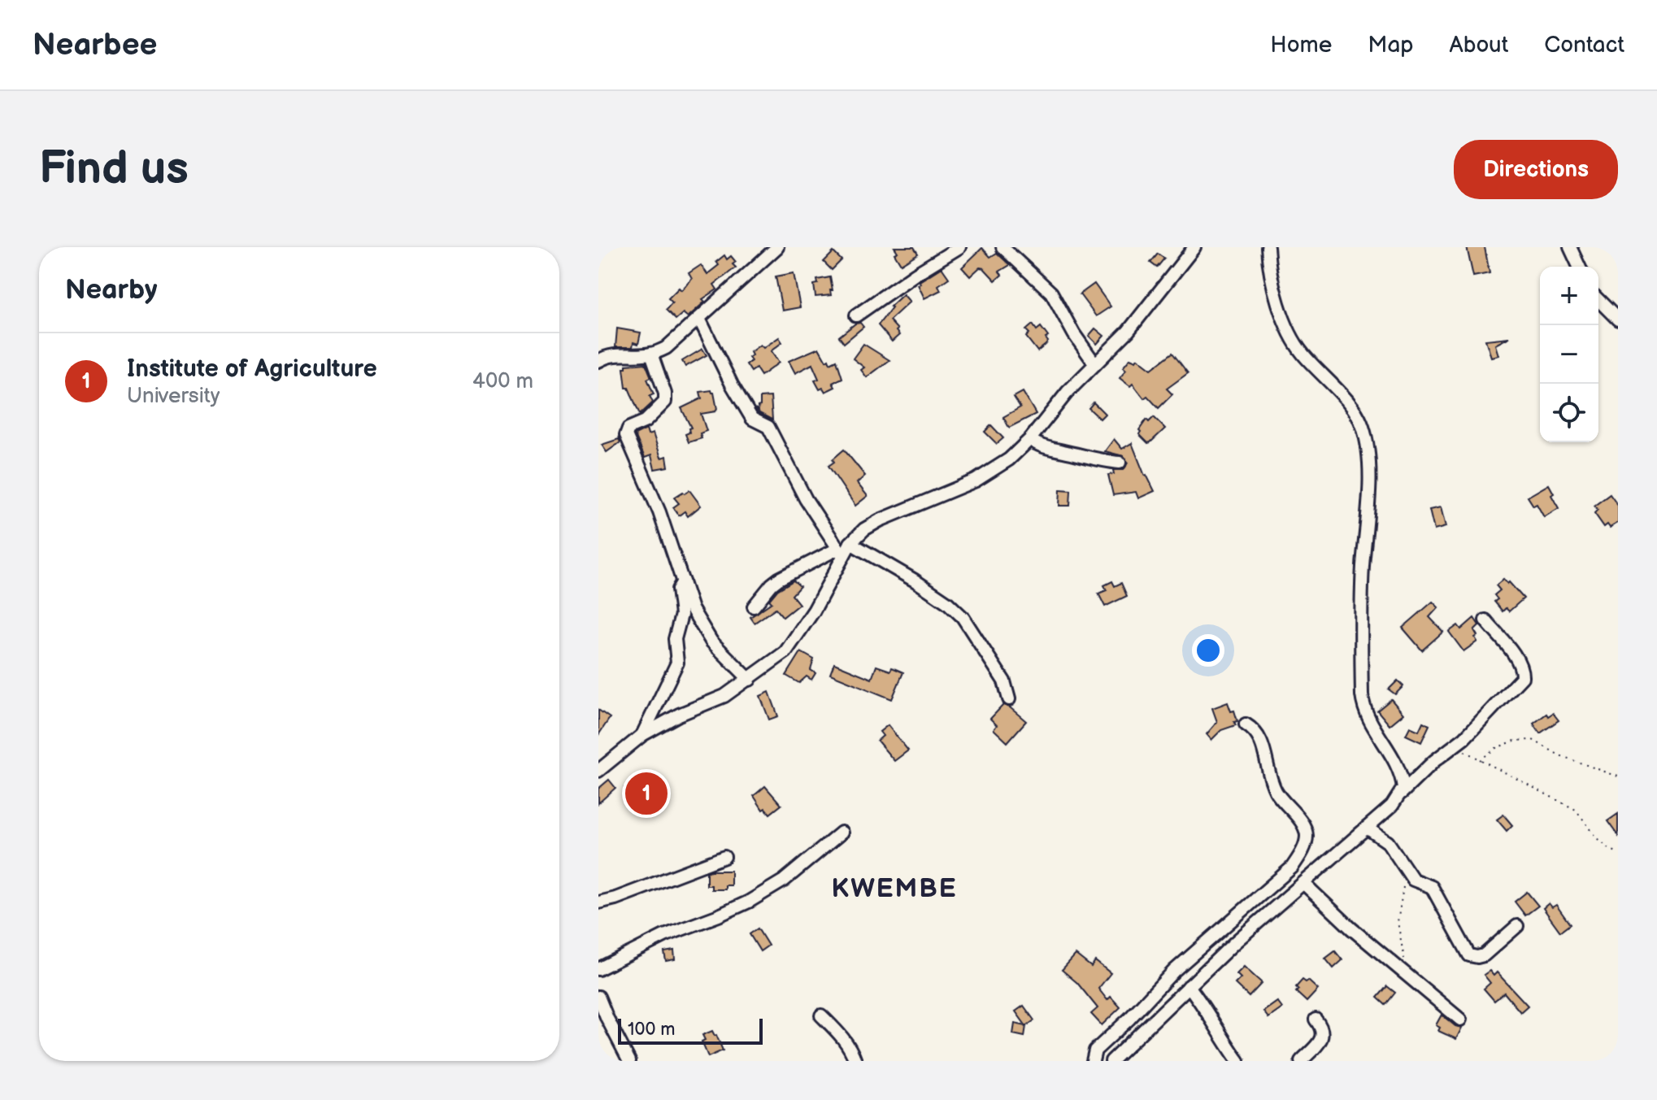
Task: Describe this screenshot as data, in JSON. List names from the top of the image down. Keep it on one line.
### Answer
{"districts":["KWEMBE"],"scale_bar":"100 m","page":{"header":"Nearbee","nav":["Home","Map","About","Contact"],"buttons":"Directions","title":"Find us","heading":"Nearby","map_buttons":["+","−"],"list":[{"mark":"1","name":"Institute of Agriculture","note":"University","value":"400 m"}],"pins":"1","scale":"100 m"}}
